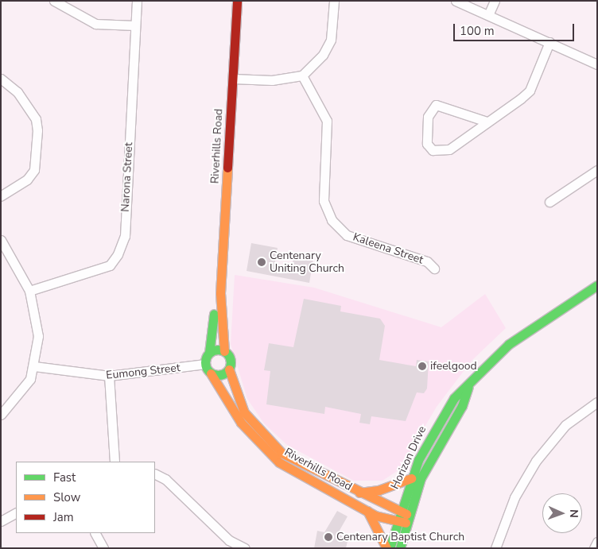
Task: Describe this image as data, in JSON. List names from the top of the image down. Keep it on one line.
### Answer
{"streets":{"street":["Riverhills Road","Narona Street","Kaleena Street","Eumong Street","Horizon Drive"]},"crossings":[["Riverhills Road","Eumong Street"],["Riverhills Road","Horizon Drive"]],"places":["Centenary Uniting Church","ifeelgood","Centenary Baptist Church"],"legend":["Fast","Slow","Jam"],"scale_bar":"100 m","north":"right"}
